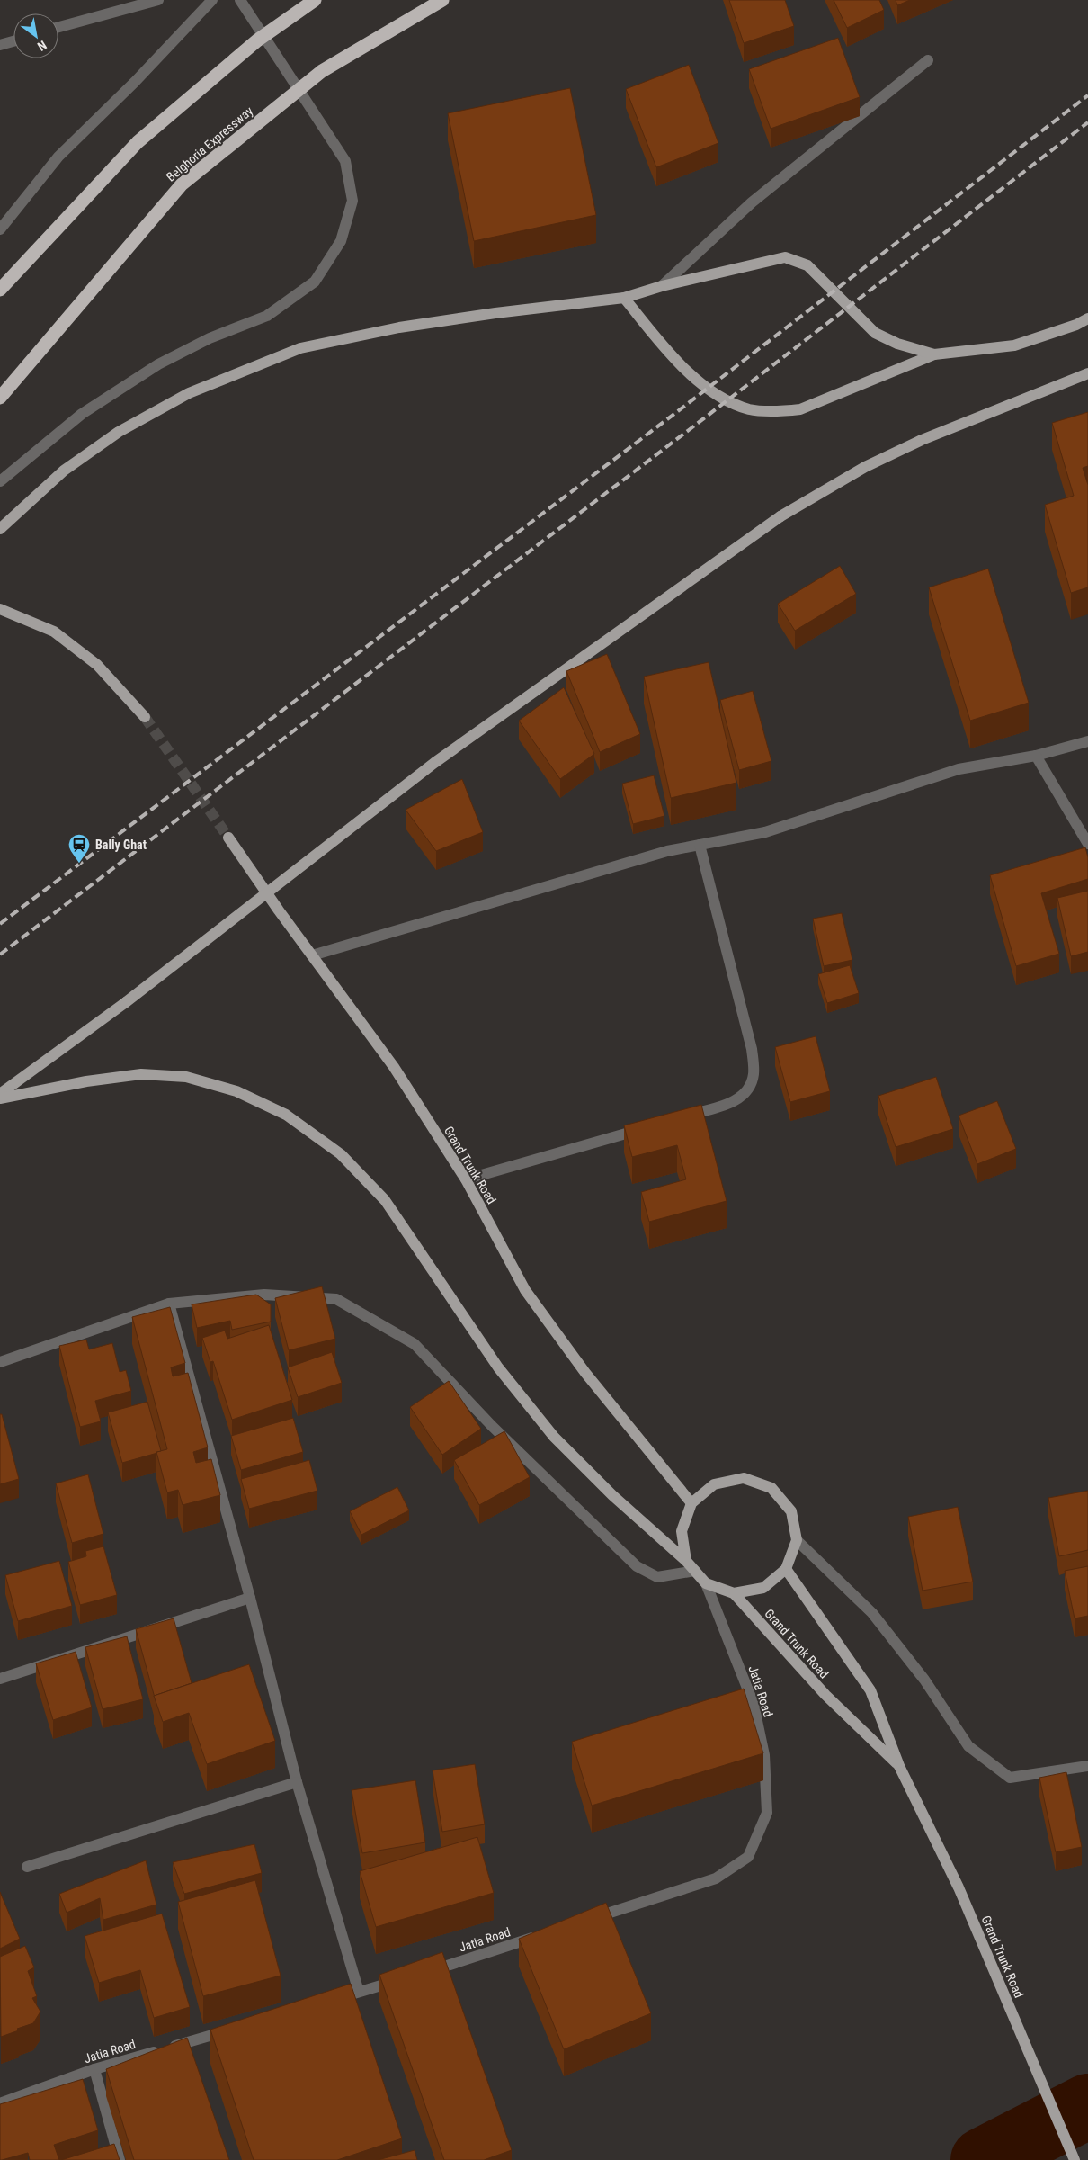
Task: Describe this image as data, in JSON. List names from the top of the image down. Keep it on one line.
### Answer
{"streets":{"highway":["Belghoria Expressway"],"main road":["Grand Trunk Road"],"street":["Jatia Road"]},"crossings":[["Grand Trunk Road","Jatia Road"]],"places":{"station":["Bally Ghat"]},"north":"bottom right"}
